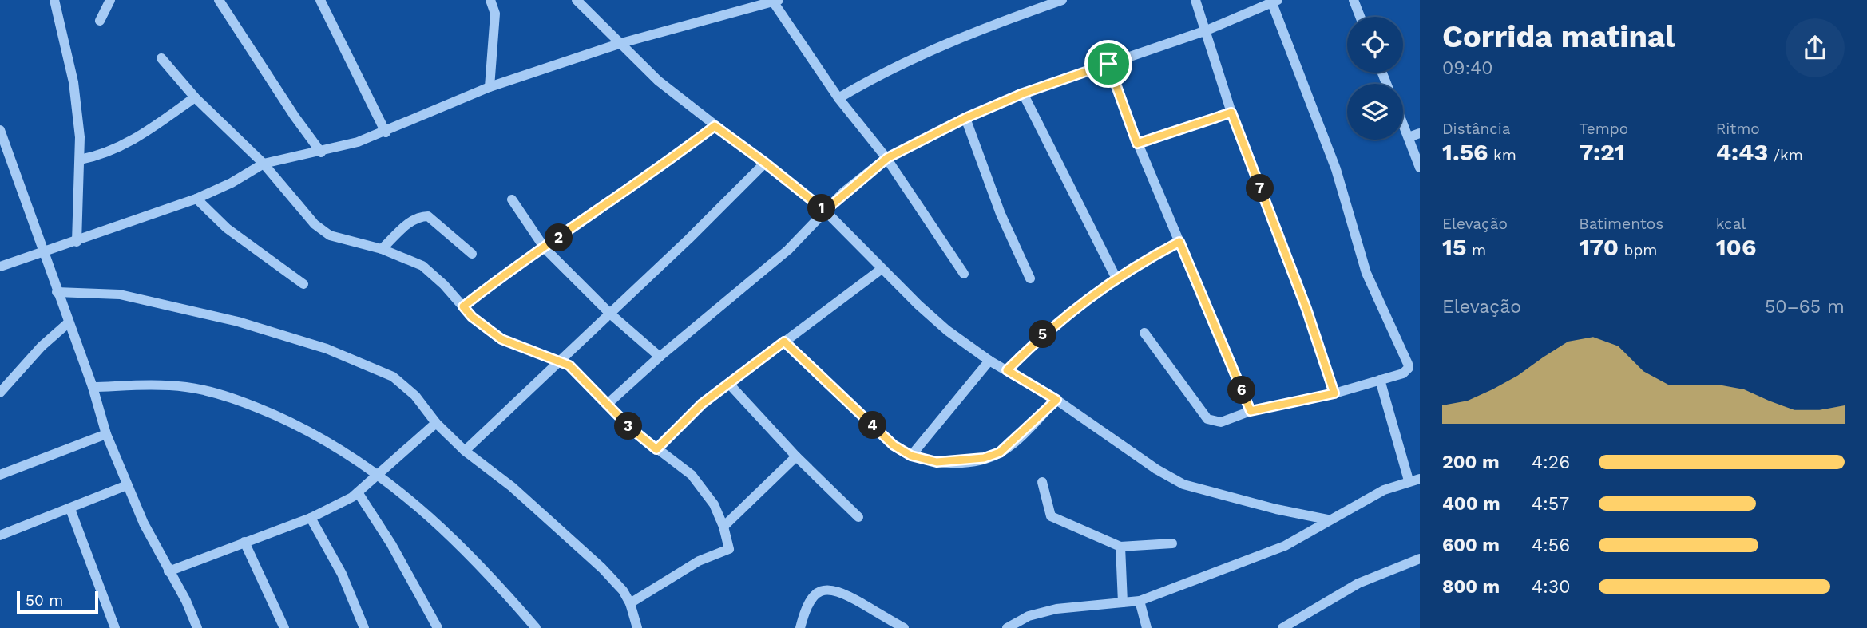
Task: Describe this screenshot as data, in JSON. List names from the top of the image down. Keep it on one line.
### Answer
{"scale_bar":"50 m","page":{"heading":["Corrida matinal","09:40"],"stats":[["Distância","1.56 km"],["Tempo","7:21"],["Ritmo","4:43 /km"],["Elevação","15 m"],["Batimentos","170 bpm"],["kcal","106"]],"pins":["7","1","2","5","6","4","3"],"chart":["Elevação","50–65 m"],"list":[{"name":"200 m","note":"4:26"},{"name":"400 m","note":"4:57"},{"name":"600 m","note":"4:56"},{"name":"800 m","note":"4:30"}],"scale":"50 m"}}
